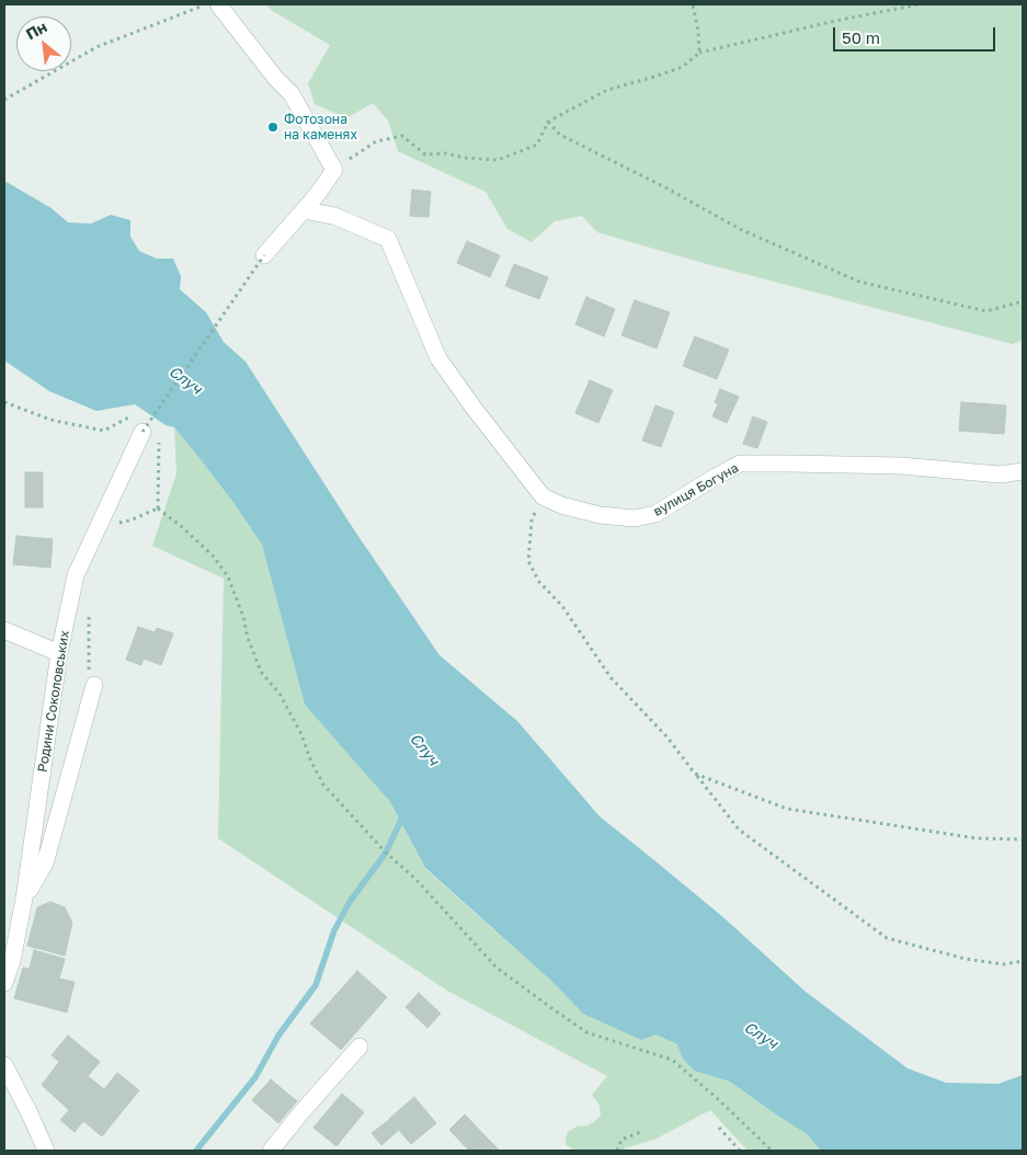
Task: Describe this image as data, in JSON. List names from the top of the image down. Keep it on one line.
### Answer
{"streets":{"street":["вулиця Богуна","Родини Соколовських"]},"water":["Случ"],"places":["Фотозона на каменях"],"scale_bar":"50 m","north":"top left"}
